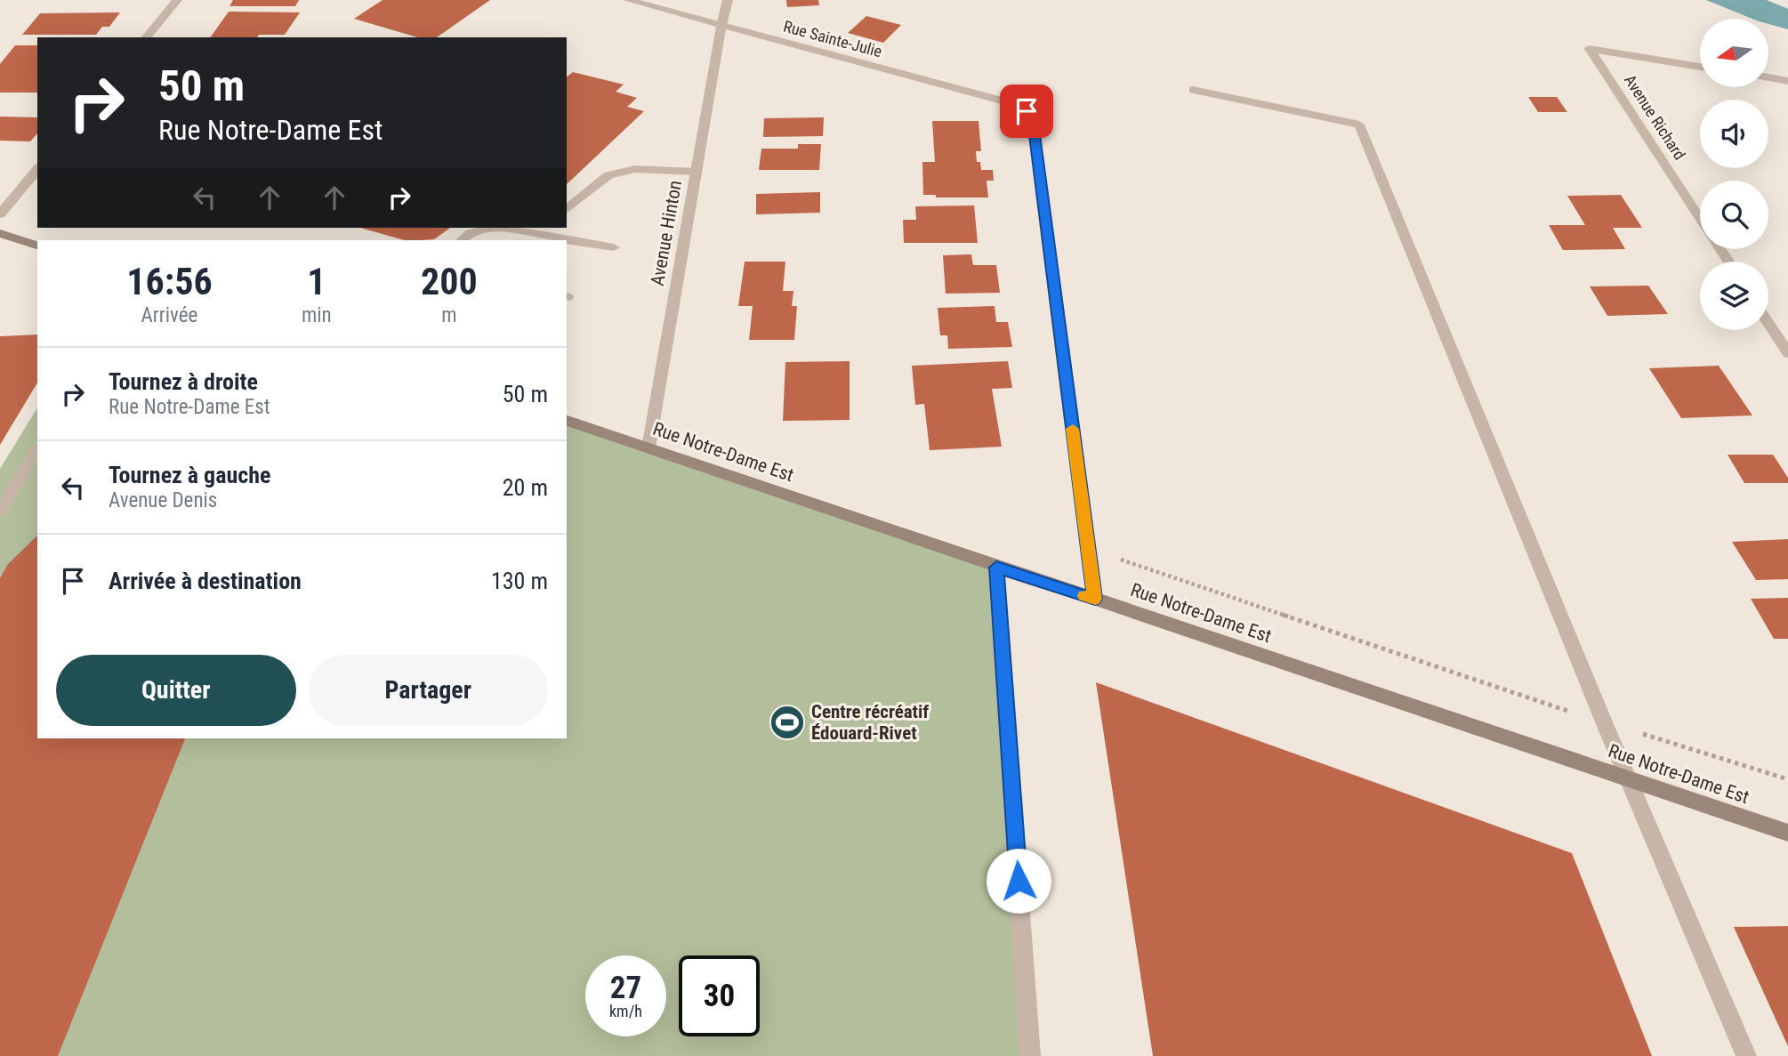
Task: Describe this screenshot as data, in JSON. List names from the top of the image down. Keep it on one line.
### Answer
{"streets":{"main road":["Rue Notre-Dame Est"],"street":["Rue Sainte-Julie","Avenue Richard","Avenue Hinton"]},"crossings":[["Rue Sainte-Julie","Avenue Hinton"],["Rue Sainte-Julie","Rue Notre-Dame Est"],["Avenue Hinton","Rue Notre-Dame Est"]],"places":{"sports":["Centre récréatif Édouard-Rivet"]},"north":"left","page":{"turn":["50 m","Rue Notre-Dame Est"],"eta":["16:56","Arrivée","1","min","200","m"],"list":[{"name":"Tournez à droite","note":"Rue Notre-Dame Est","value":"50 m"},{"name":"Tournez à gauche","note":"Avenue Denis","value":"20 m"},{"name":"Arrivée à destination","value":"130 m"}],"buttons":["Quitter","Partager"],"speed":"27 km/h","limit":"30"}}
